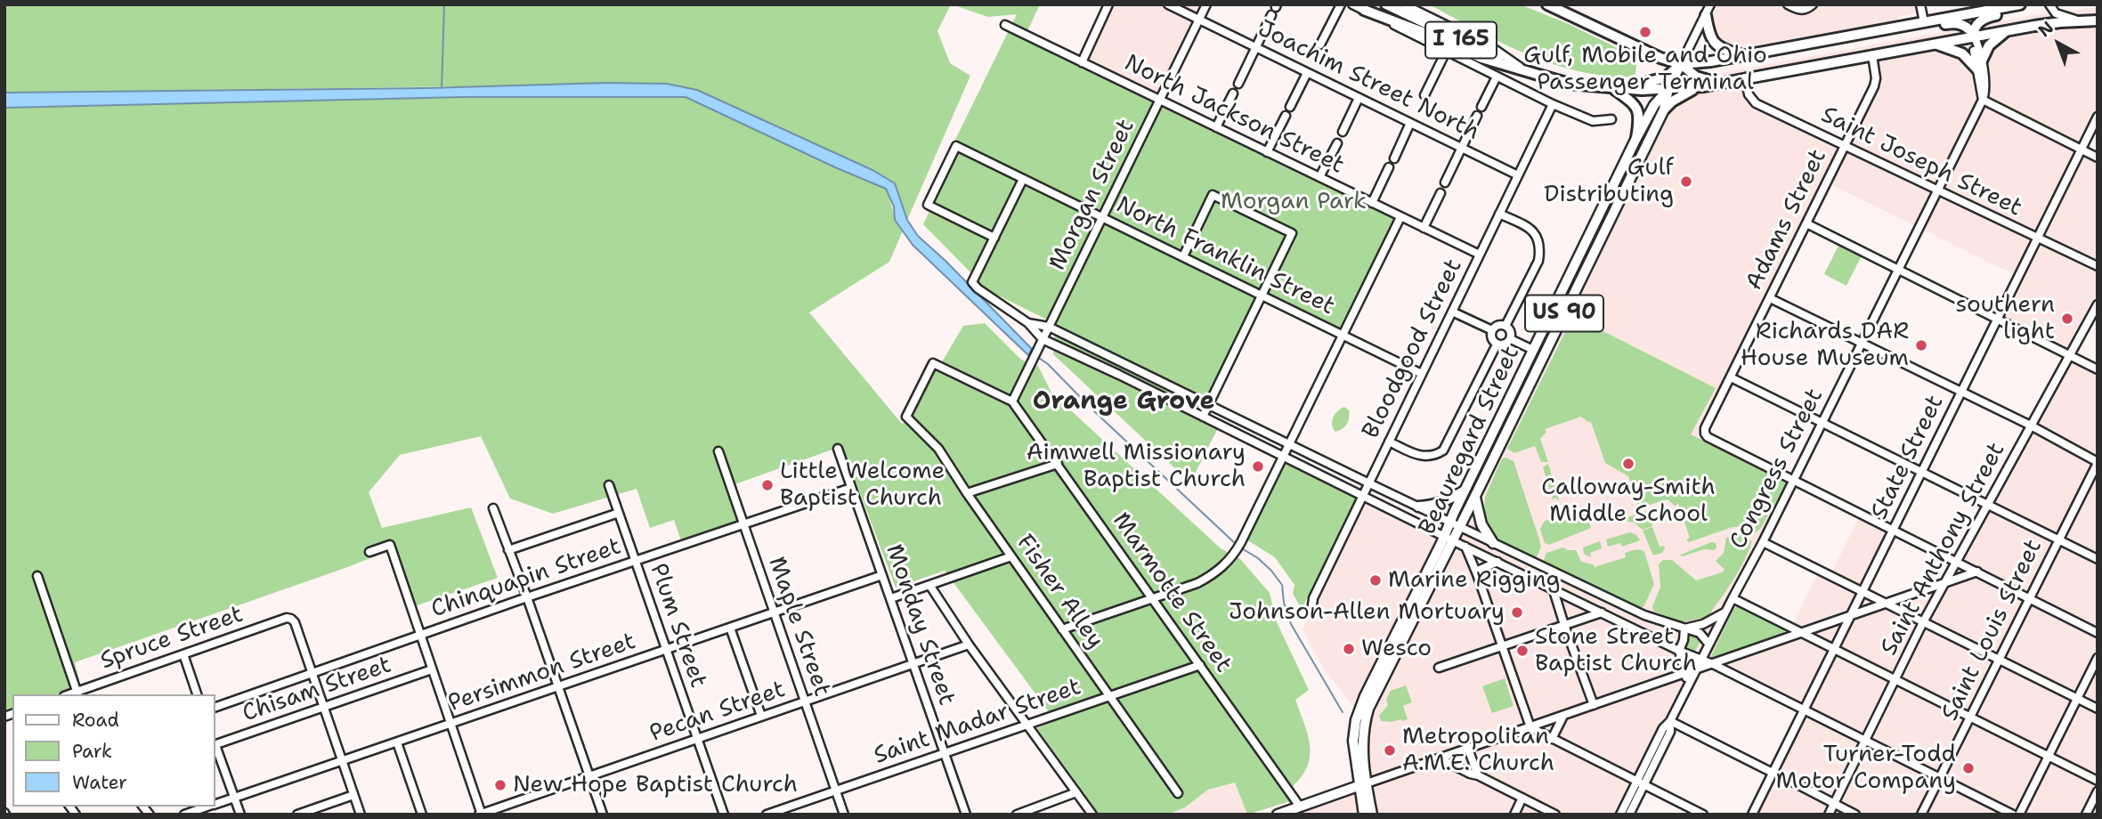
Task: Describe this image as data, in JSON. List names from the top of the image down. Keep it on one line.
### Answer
{"streets":{"highway":["I 165","US 90"],"main road":["Beauregard Street"],"street":["Joachim Street North","North Jackson Street","Saint Joseph Street","Morgan Street","Adams Street","North Franklin Street","Bloodgood Street","State Street","Congress Street","Saint Anthony Street","Chinquapin Street","Fisher Alley","Marmotte Street","Monday Street","Plum Street","Maple Street","Saint Louis Street","Spruce Street","Persimmon Street","Chisam Street","Pecan Street","Saint Madar Street"]},"crossings":[["Joachim Street North","Morgan Street"],["Joachim Street North","Bloodgood Street"],["North Jackson Street","Morgan Street"],["North Jackson Street","Bloodgood Street"],["Saint Joseph Street","Adams Street"],["Saint Joseph Street","State Street"],["Saint Joseph Street","Congress Street"],["Morgan Street","North Franklin Street"],["Morgan Street","Fisher Alley"],["Morgan Street","Marmotte Street"],["Adams Street","Congress Street"],["North Franklin Street","Bloodgood Street"],["US 90","Beauregard Street"],["Chinquapin Street","Monday Street"],["Chinquapin Street","Plum Street"],["Chinquapin Street","Maple Street"],["Chinquapin Street","Spruce Street"],["Fisher Alley","Marmotte Street"],["Fisher Alley","Saint Madar Street"],["Marmotte Street","Saint Madar Street"],["Monday Street","Persimmon Street"],["Monday Street","Pecan Street"],["Monday Street","Saint Madar Street"],["Plum Street","Persimmon Street"],["Plum Street","Pecan Street"],["Maple Street","Persimmon Street"],["Maple Street","Pecan Street"],["Maple Street","Saint Madar Street"]],"districts":["Orange Grove"],"parks":["Morgan Park"],"places":["Gulf, Mobile and Ohio Passenger Terminal","Gulf Distributing","southern light","Richards DAR House Museum","Calloway-Smith Middle School","Aimwell Missionary Baptist Church","Little Welcome Baptist Church","Marine Rigging","Johnson-Allen Mortuary","Wesco","Stone Street Baptist Church","Metropolitan A.M.E. Church","Turner-Todd Motor Company","New Hope Baptist Church"],"legend":["Road","Park","Water"],"north":"top left"}
